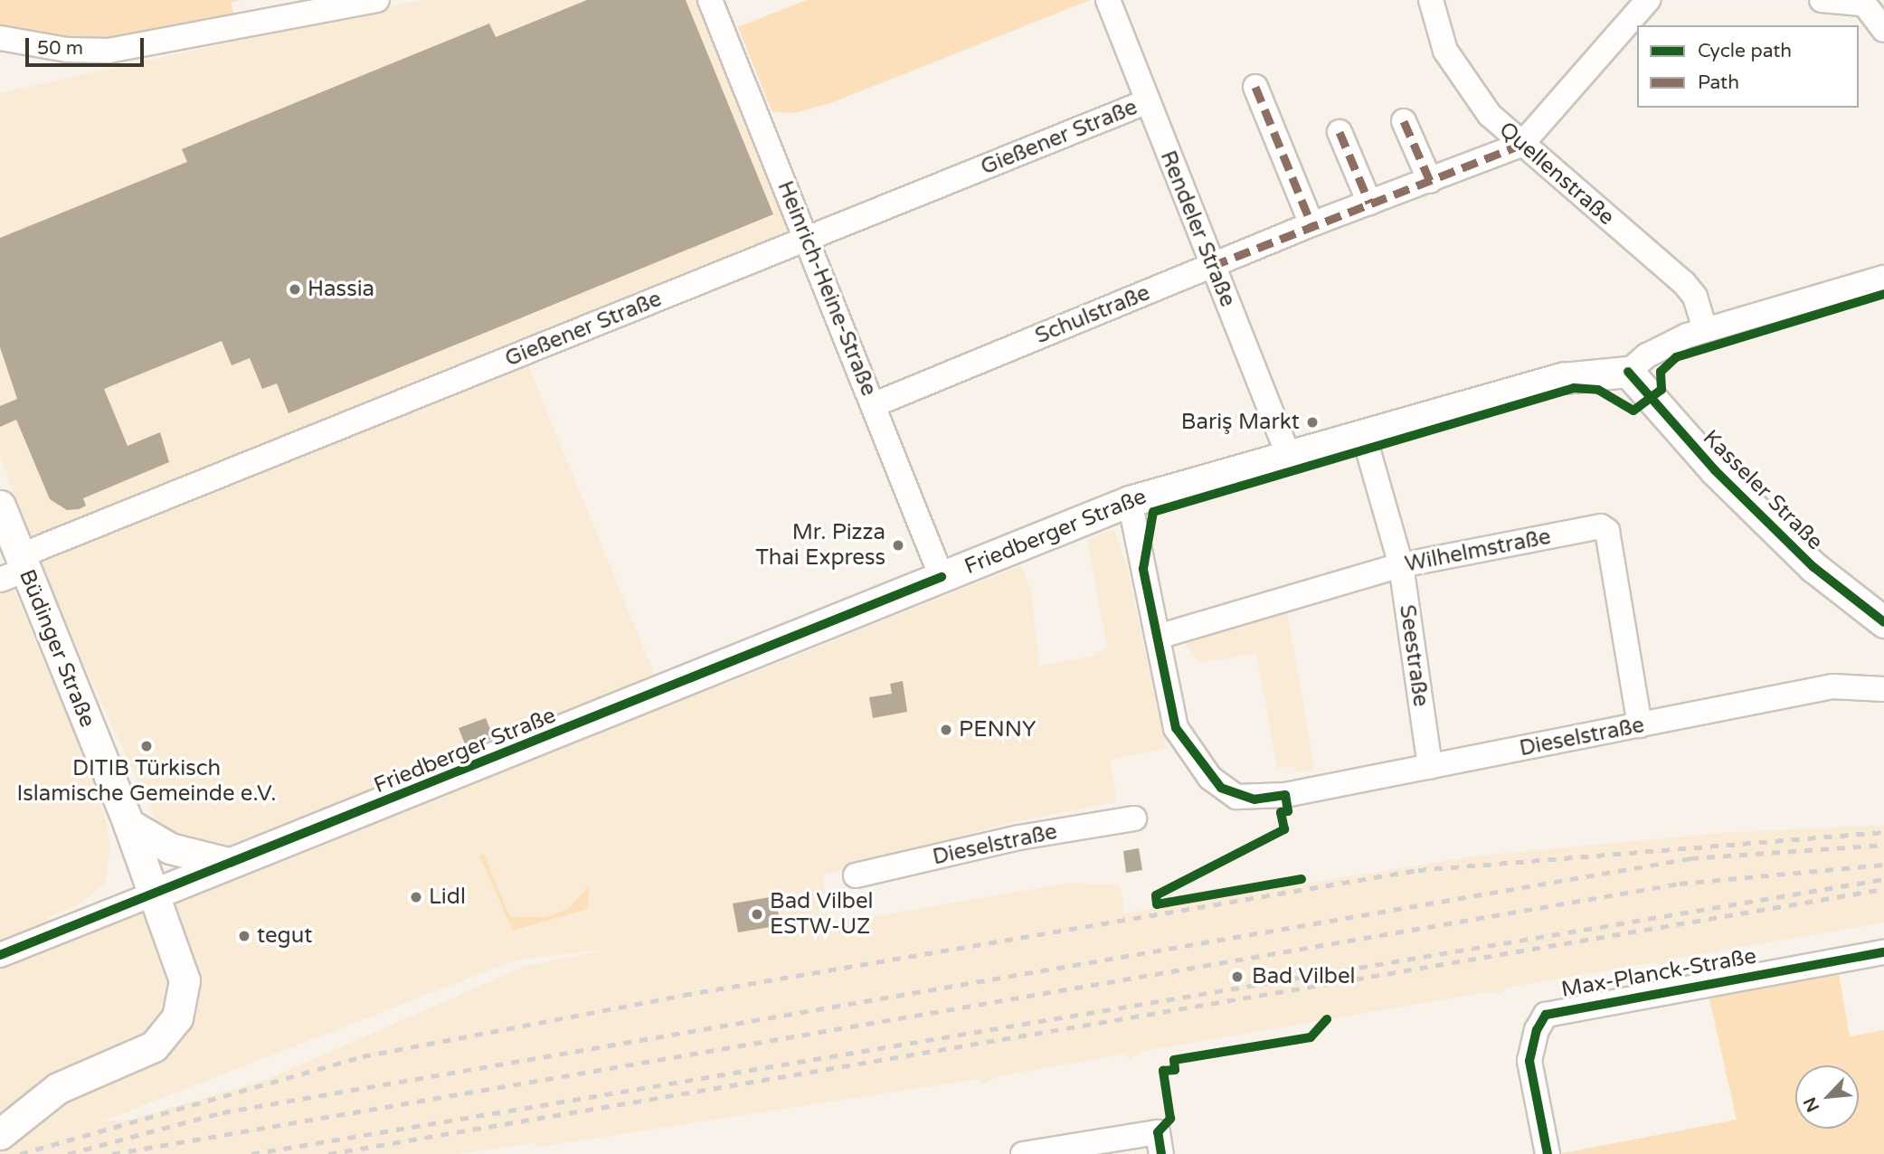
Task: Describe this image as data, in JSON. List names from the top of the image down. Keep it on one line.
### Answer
{"streets":{"main road":["Kasseler Straße","Friedberger Straße","Büdinger Straße"],"street":["Gießener Straße","Quellenstraße","Rendeler Straße","Heinrich-Heine-Straße","Schulstraße","Wilhelmstraße","Seestraße","Dieselstraße","Max-Planck-Straße"]},"crossings":[["Gießener Straße","Rendeler Straße"],["Gießener Straße","Heinrich-Heine-Straße"],["Gießener Straße","Büdinger Straße"],["Quellenstraße","Schulstraße"],["Rendeler Straße","Schulstraße"],["Rendeler Straße","Friedberger Straße"],["Heinrich-Heine-Straße","Schulstraße"],["Heinrich-Heine-Straße","Friedberger Straße"],["Kasseler Straße","Friedberger Straße"],["Friedberger Straße","Büdinger Straße"],["Friedberger Straße","Seestraße"],["Friedberger Straße","Dieselstraße"],["Wilhelmstraße","Seestraße"],["Wilhelmstraße","Dieselstraße"],["Seestraße","Dieselstraße"]],"places":["Hassia","Bariş Markt","Mr. Pizza Thai Express","PENNY","DITIB Türkisch Islamische Gemeinde e.V.","Lidl","Bad Vilbel ESTW-UZ","tegut","Bad Vilbel"],"legend":["Cycle path","Path"],"scale_bar":"50 m","north":"bottom left"}
